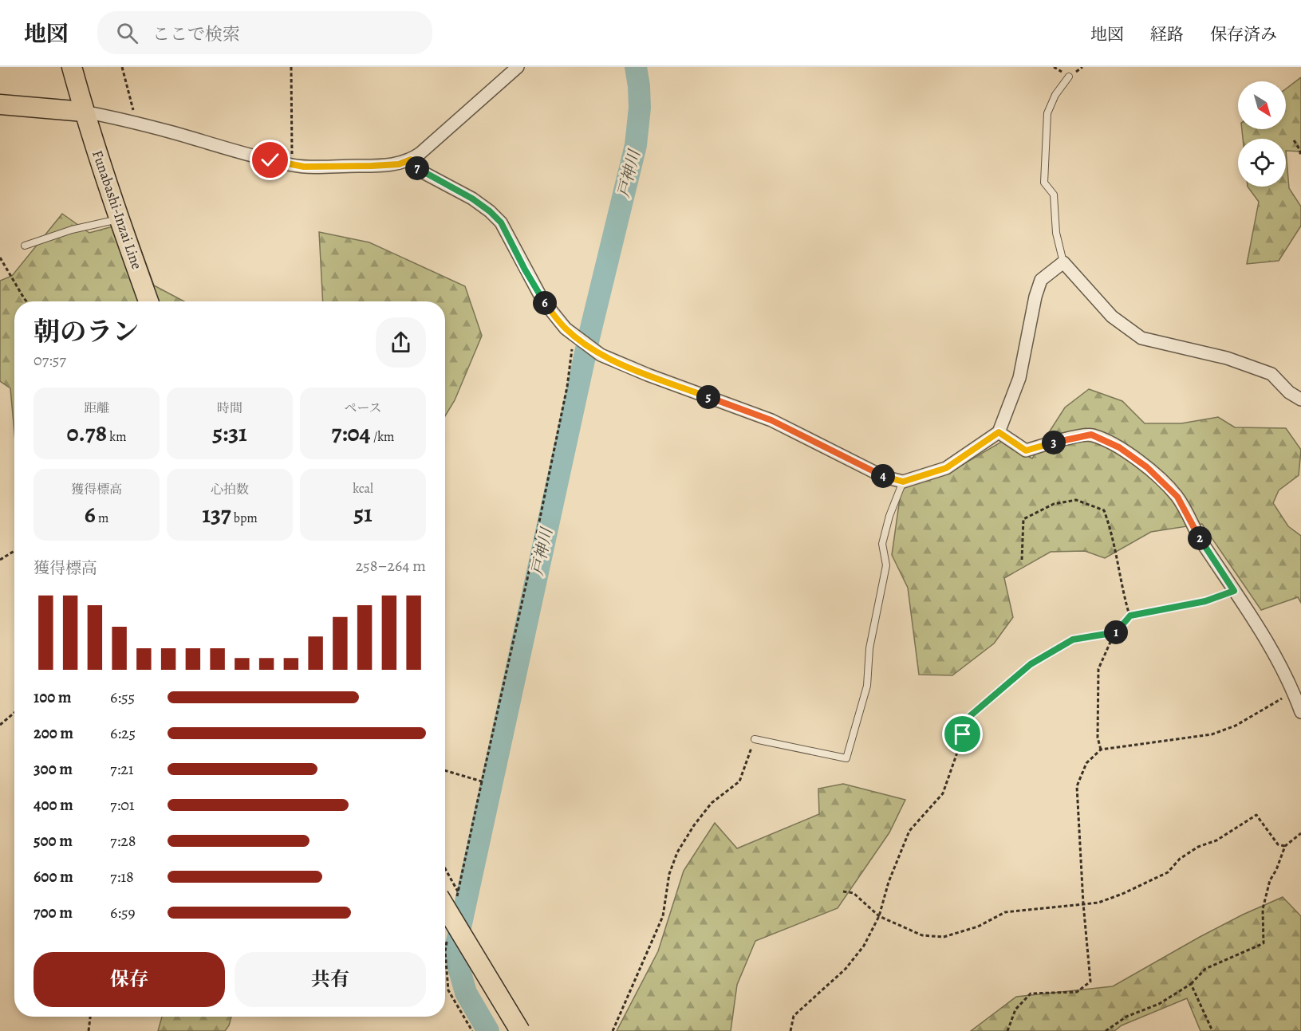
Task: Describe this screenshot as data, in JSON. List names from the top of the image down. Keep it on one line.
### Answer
{"streets":{"main road":["Funabashi-Inzai Line"]},"water":["戸神川"],"north":"bottom right","page":{"header":"地図","search":"ここで検索","nav":["地図","経路","保存済み"],"pins":["7","6","5","3","4","2","1"],"heading":["朝のラン","07:57"],"stats":[["距離","0.78 km"],["時間","5:31"],["ペース","7:04 /km"],["獲得標高","6 m"],["心拍数","137 bpm"],["kcal","51"]],"chart":["獲得標高","258–264 m"],"list":[{"name":"100 m","note":"6:55"},{"name":"200 m","note":"6:25"},{"name":"300 m","note":"7:21"},{"name":"400 m","note":"7:01"},{"name":"500 m","note":"7:28"},{"name":"600 m","note":"7:18"},{"name":"700 m","note":"6:59"}],"buttons":["保存","共有"]}}
